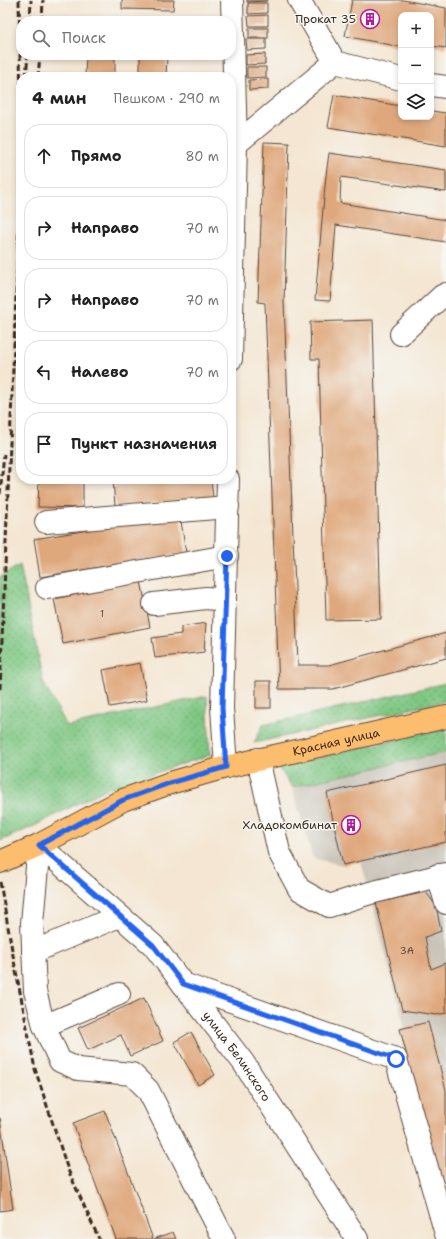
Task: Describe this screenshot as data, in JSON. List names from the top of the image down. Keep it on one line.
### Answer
{"streets":{"main road":["Красная улица"],"street":["улица Белинского"]},"crossings":[["Красная улица","улица Белинского"]],"places":{"building":["Прокат 35","Хладокомбинат"]},"house_numbers":["1","3А"],"page":{"map_buttons":["+","−"],"search":"Поиск","heading":["4 мин","Пешком · 290 m"],"list":[["Прямо","80 m"],["Направо","70 m"],["Направо","70 m"],["Налево","70 m"],"Пункт назначения"]}}
